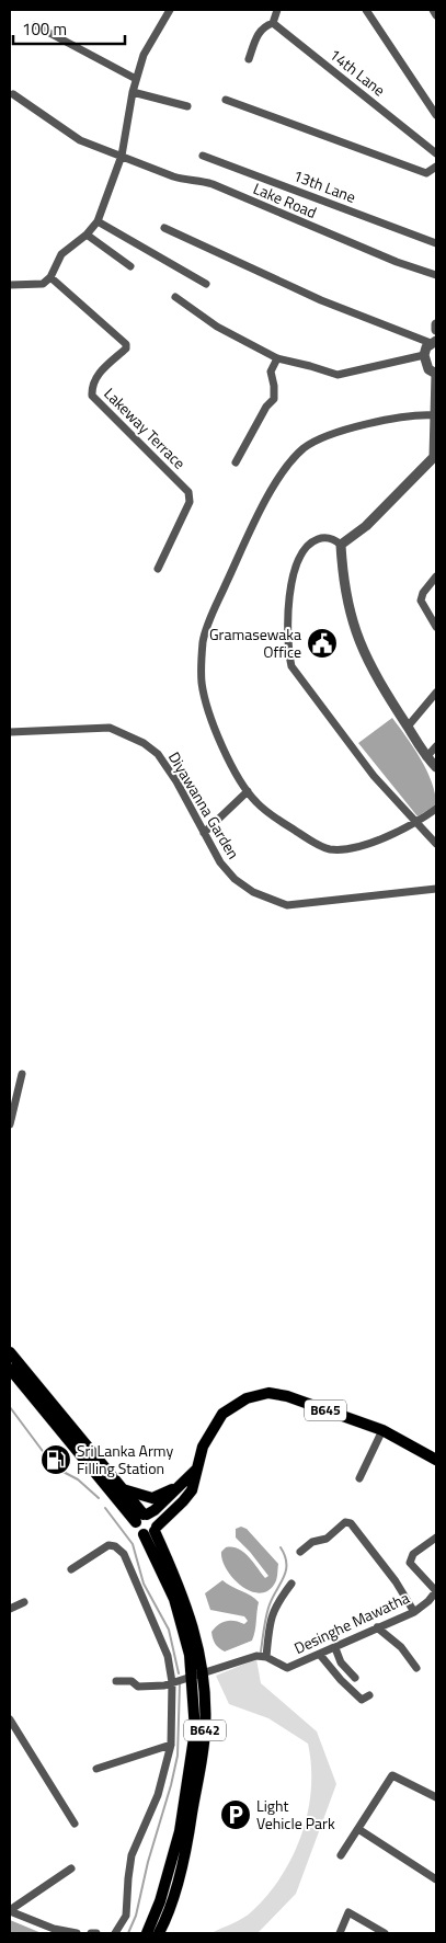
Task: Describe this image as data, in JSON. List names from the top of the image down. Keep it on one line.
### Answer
{"streets":{"main road":["B645","B642"],"street":["14th Lane","13th Lane","Lake Road","Lakeway Terrace","Diyawanna Garden","Desinghe Mawatha"]},"crossings":[["B645","B642"],["Desinghe Mawatha","B642"]],"places":{"public building":["Gramasewaka Office"],"fuel station":["Sri Lanka Army Filling Station"],"parking":["Light Vehicle Park"]},"scale_bar":"100 m"}
